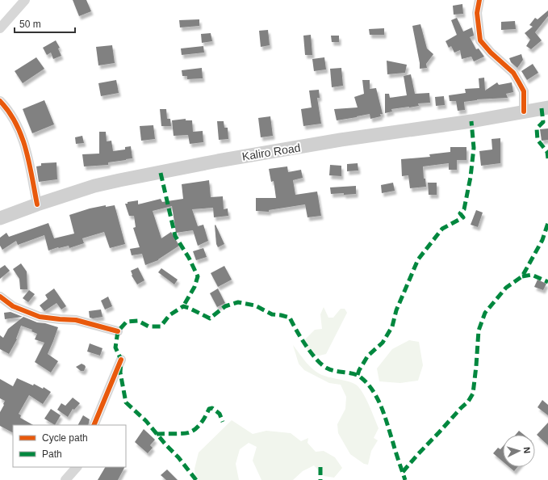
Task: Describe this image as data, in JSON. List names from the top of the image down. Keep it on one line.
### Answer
{"streets":{"main road":["Kaliro Road"]},"legend":["Cycle path","Path"],"scale_bar":"50 m","north":"right"}
